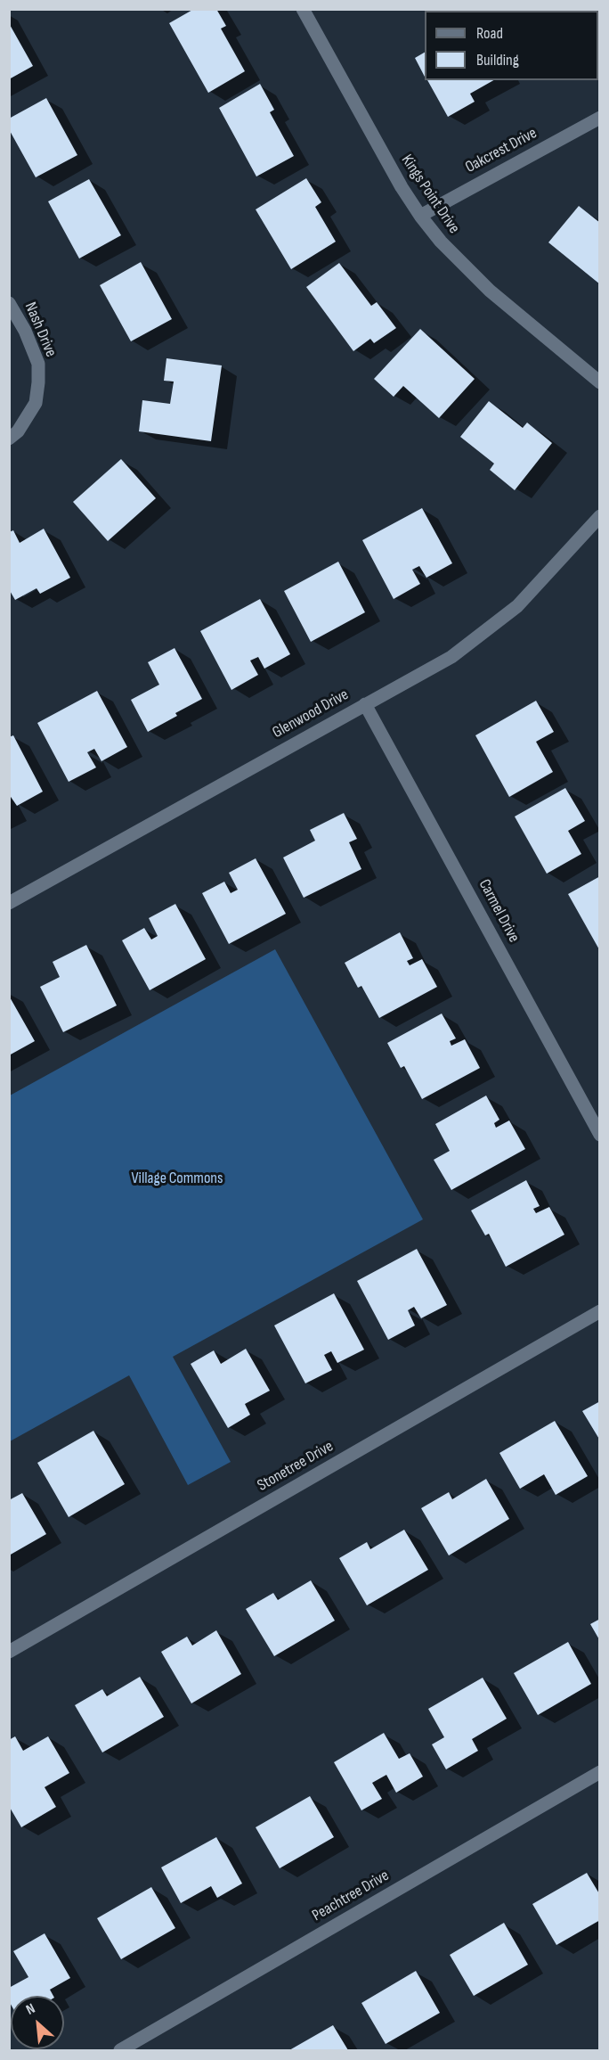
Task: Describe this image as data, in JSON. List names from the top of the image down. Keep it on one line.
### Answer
{"streets":{"street":["Oakcrest Drive","Kings Point Drive","Nash Drive","Glenwood Drive","Carmel Drive","Stonetree Drive","Peachtree Drive"]},"crossings":[["Oakcrest Drive","Kings Point Drive"],["Glenwood Drive","Carmel Drive"]],"parks":["Village Commons"],"legend":["Road","Building"],"north":"top left"}
